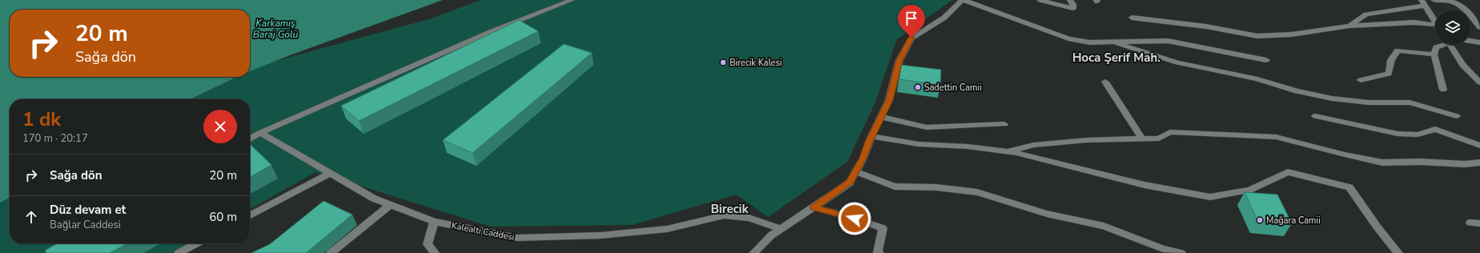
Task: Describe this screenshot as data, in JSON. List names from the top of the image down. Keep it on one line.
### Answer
{"streets":{"street":["Kalealtı Caddesi"]},"districts":["Hoca Şerif Mah.","Birecik"],"water":["Karkamış Baraj Gölü"],"places":["Birecik Kalesi","Sadettin Camii","Mağara Camii"],"page":{"turn":["20 m","Sağa dön"],"heading":["1 dk","170 m · 20:17"],"list":[{"name":"Sağa dön","value":"20 m"},{"name":"Düz devam et","note":"Bağlar Caddesi","value":"60 m"}]}}
